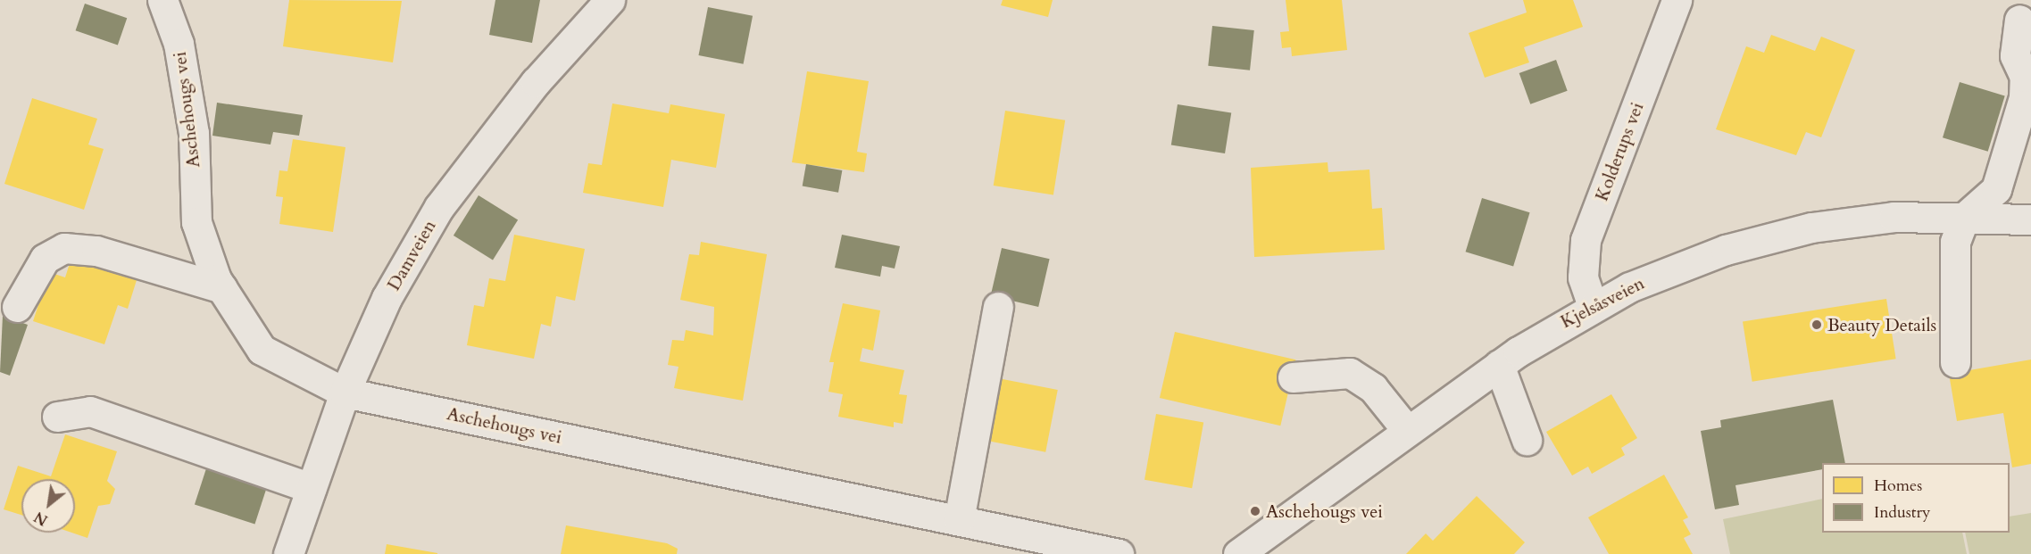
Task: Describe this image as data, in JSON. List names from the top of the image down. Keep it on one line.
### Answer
{"streets":{"street":["Aschehougs vei","Kolderups vei","Damveien","Kjelsåsveien"]},"crossings":[["Aschehougs vei","Damveien"],["Kolderups vei","Kjelsåsveien"]],"places":["Beauty Details","Aschehougs vei"],"legend":["Homes","Industry"],"north":"bottom left"}
